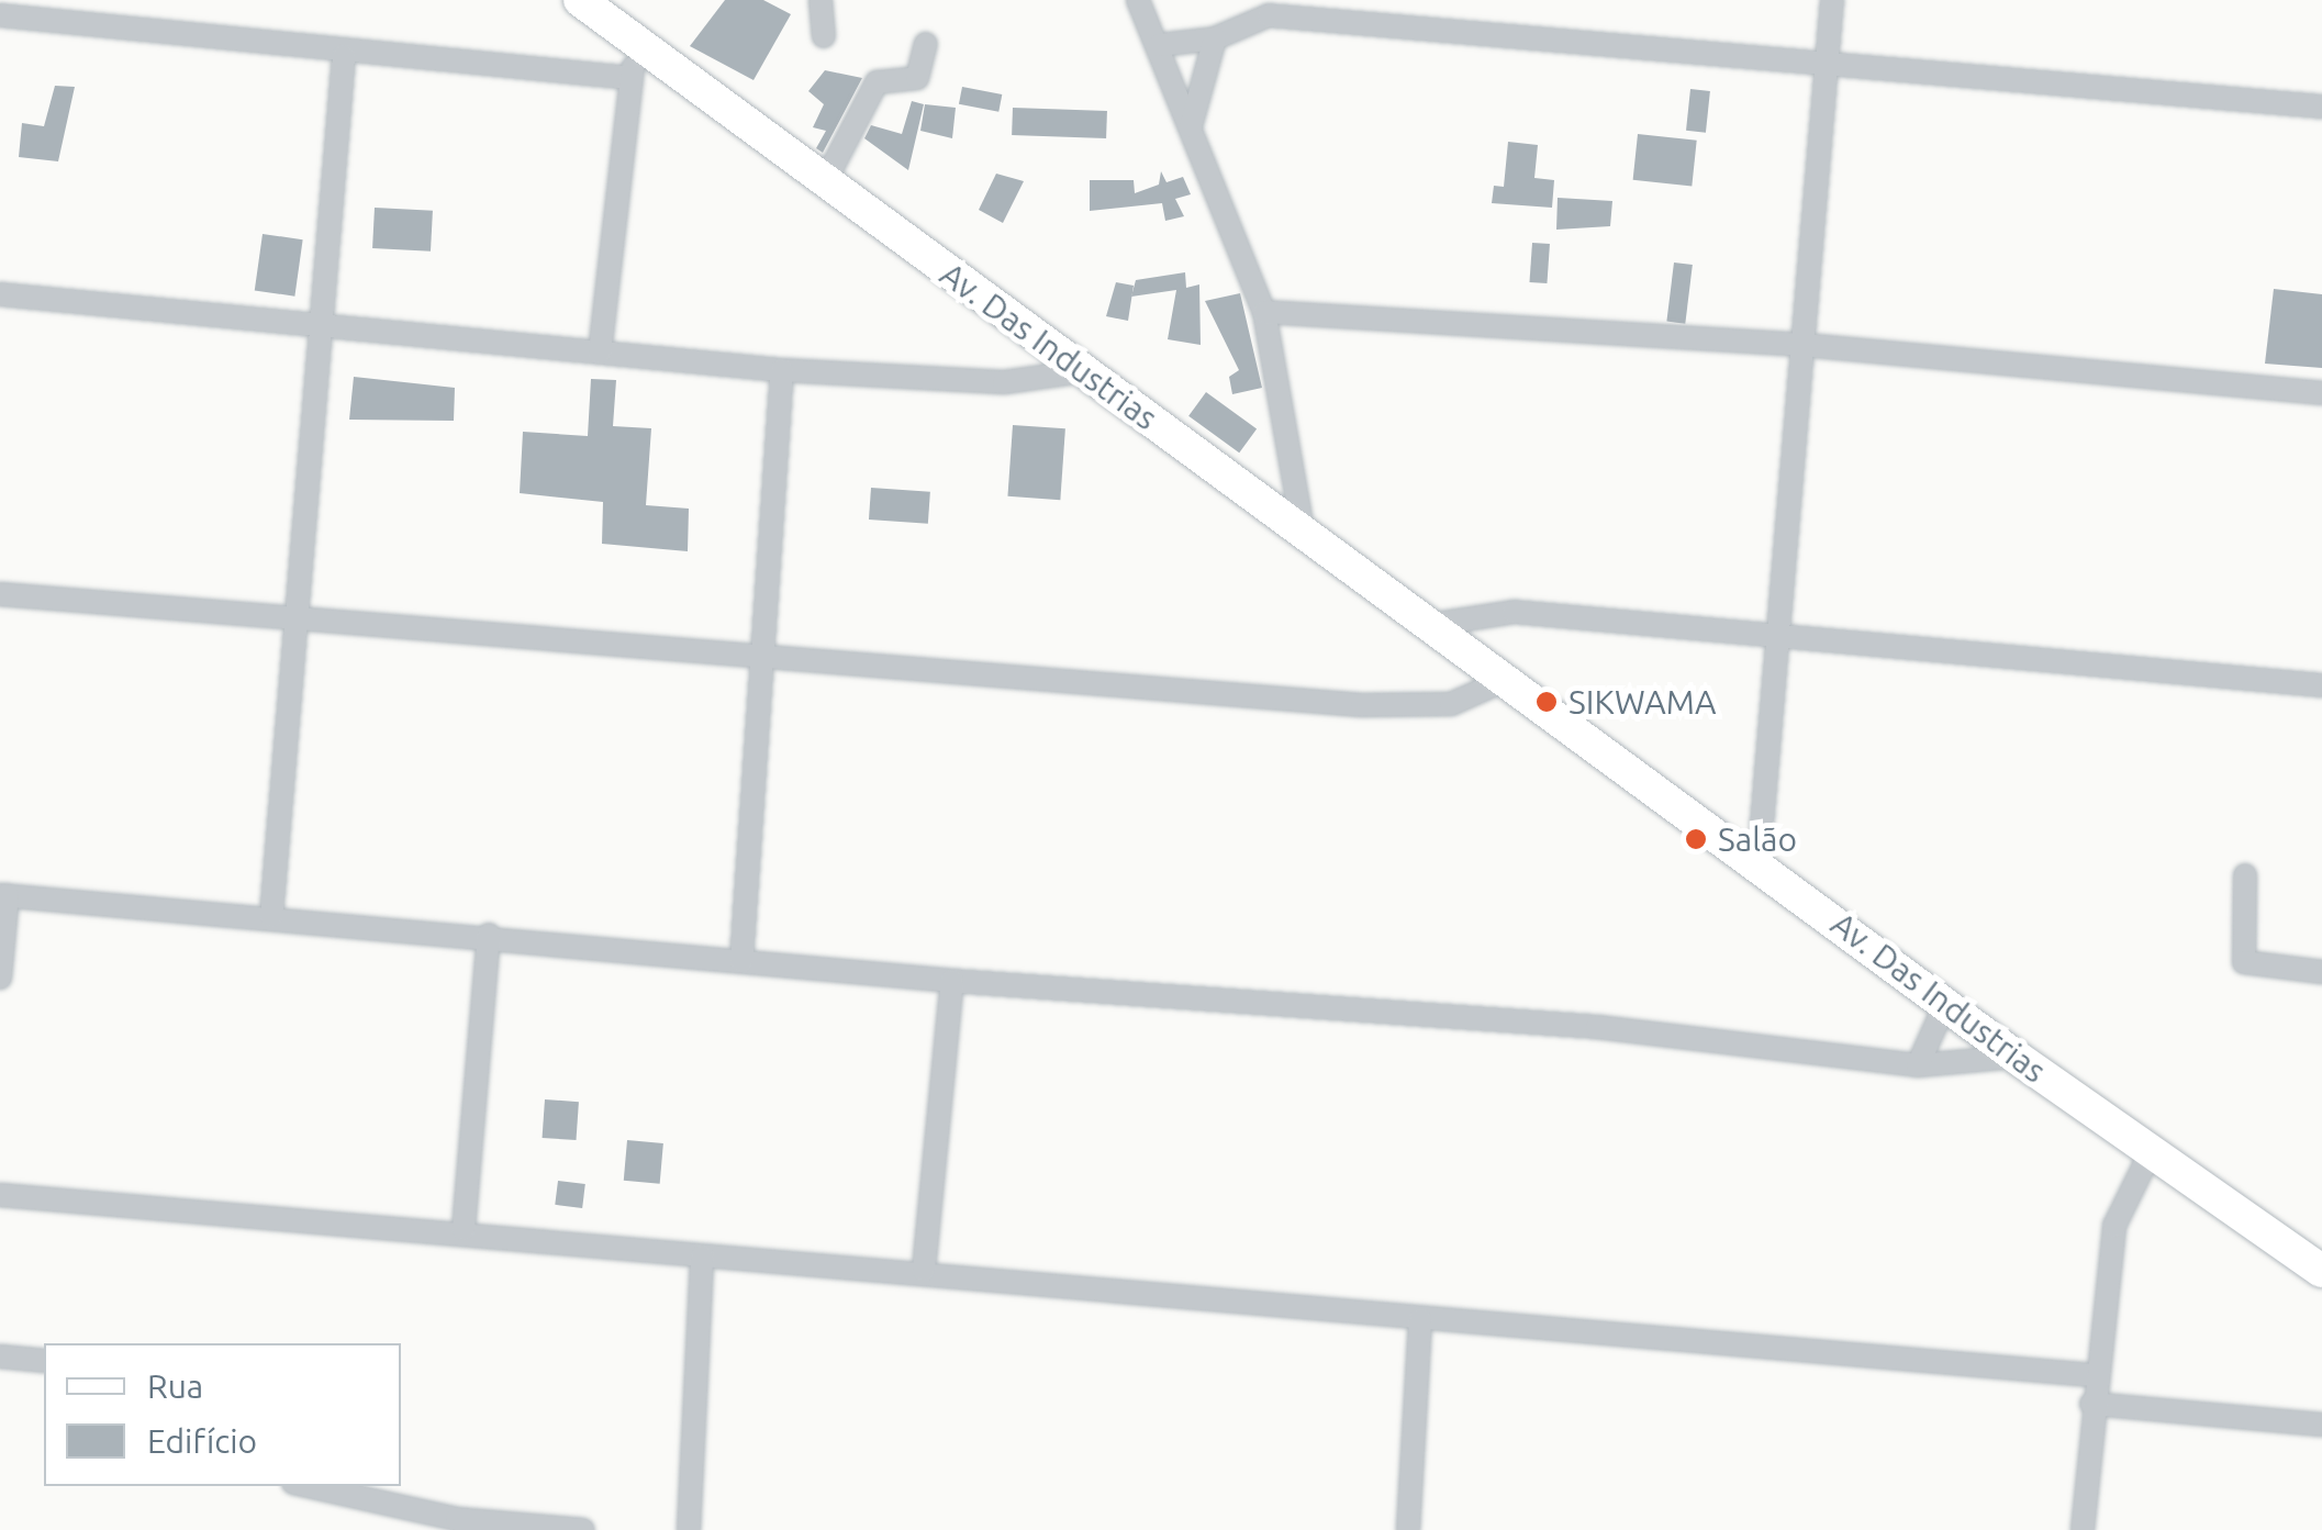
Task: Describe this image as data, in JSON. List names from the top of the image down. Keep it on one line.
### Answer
{"streets":{"main road":["Av. Das Industrias"]},"places":["SIKWAMA","Salão"],"legend":["Rua","Edifício"]}
